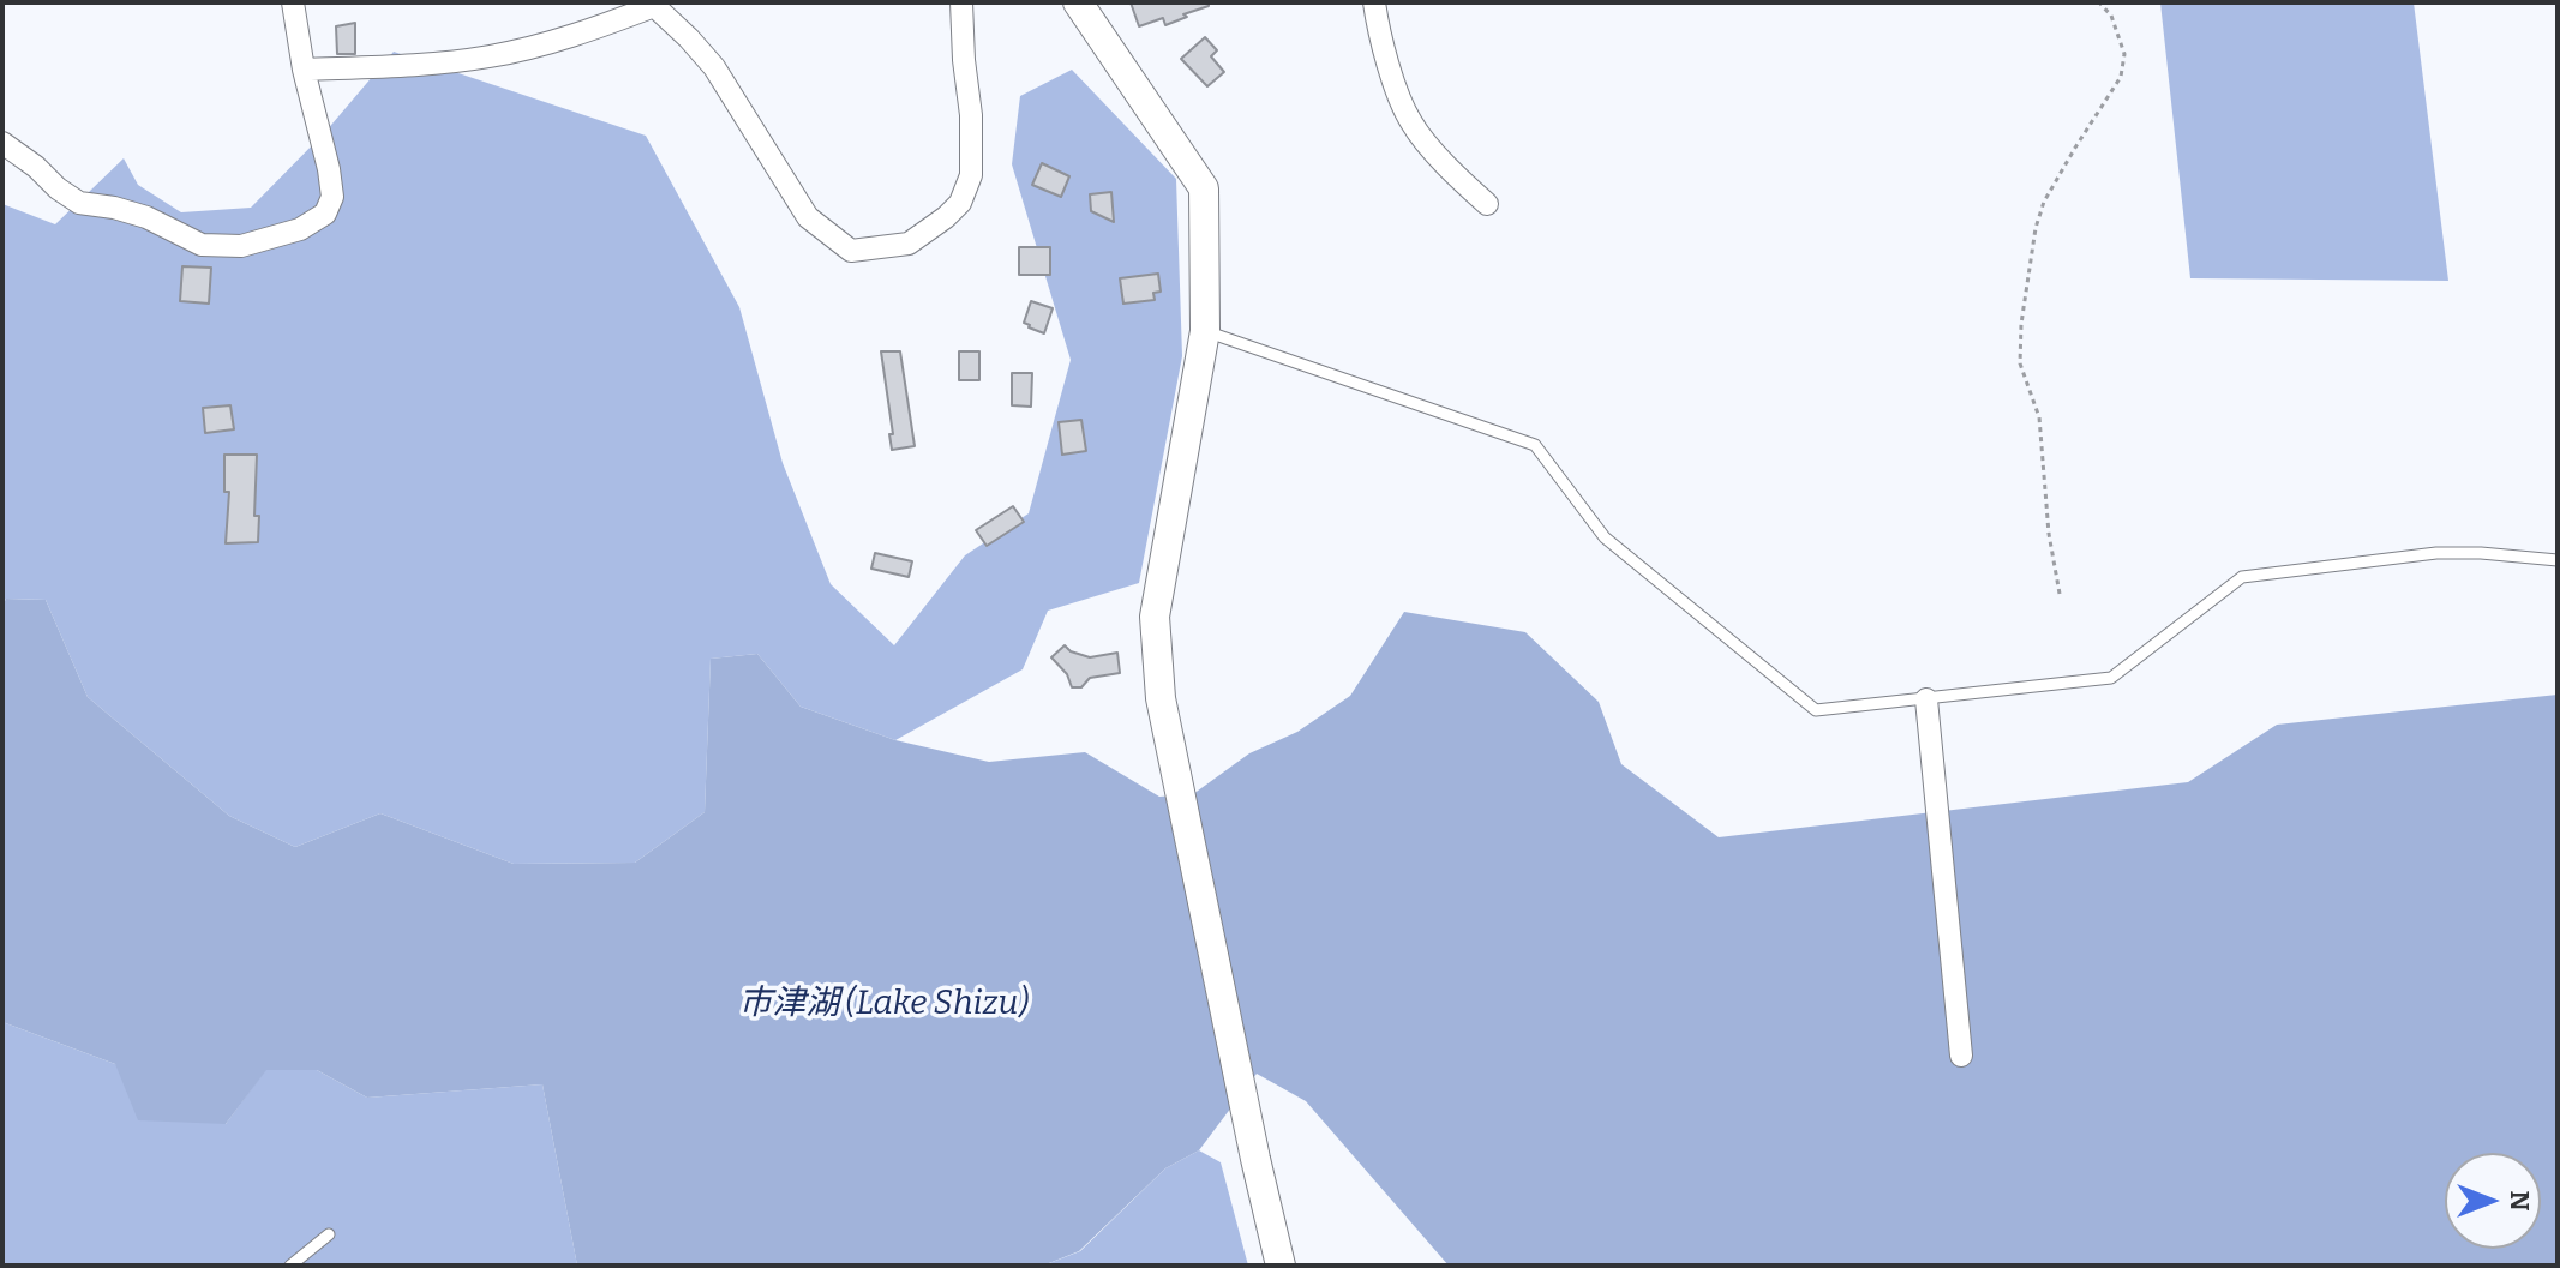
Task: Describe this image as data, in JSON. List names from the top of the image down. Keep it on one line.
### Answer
{"water":["市津湖 (Lake Shizu)"],"north":"right"}
